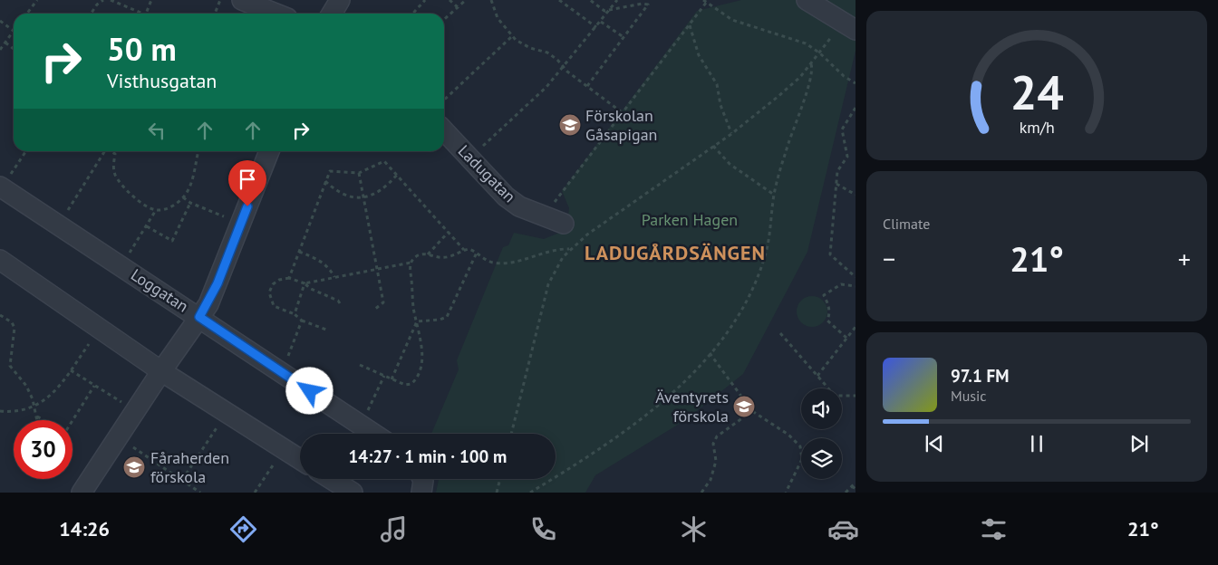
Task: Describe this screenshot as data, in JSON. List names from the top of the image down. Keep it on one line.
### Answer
{"streets":{"street":["Ladugatan","Loggatan"]},"districts":["LADUGÅRDSÄNGEN"],"parks":["Parken Hagen"],"places":{"school or university":["Förskolan Gåsapigan","Äventyrets förskola","Fåraherden förskola"]},"page":{"turn":["50 m","Visthusgatan"],"tile":"Climate","heat":["−","21°","+"],"song":["97.1 FM","Music"],"limit":"30","trip":"14:27 · 1 min · 100 m","tabs":["14:26","21°"],"gauge":["24","km/h"]}}
